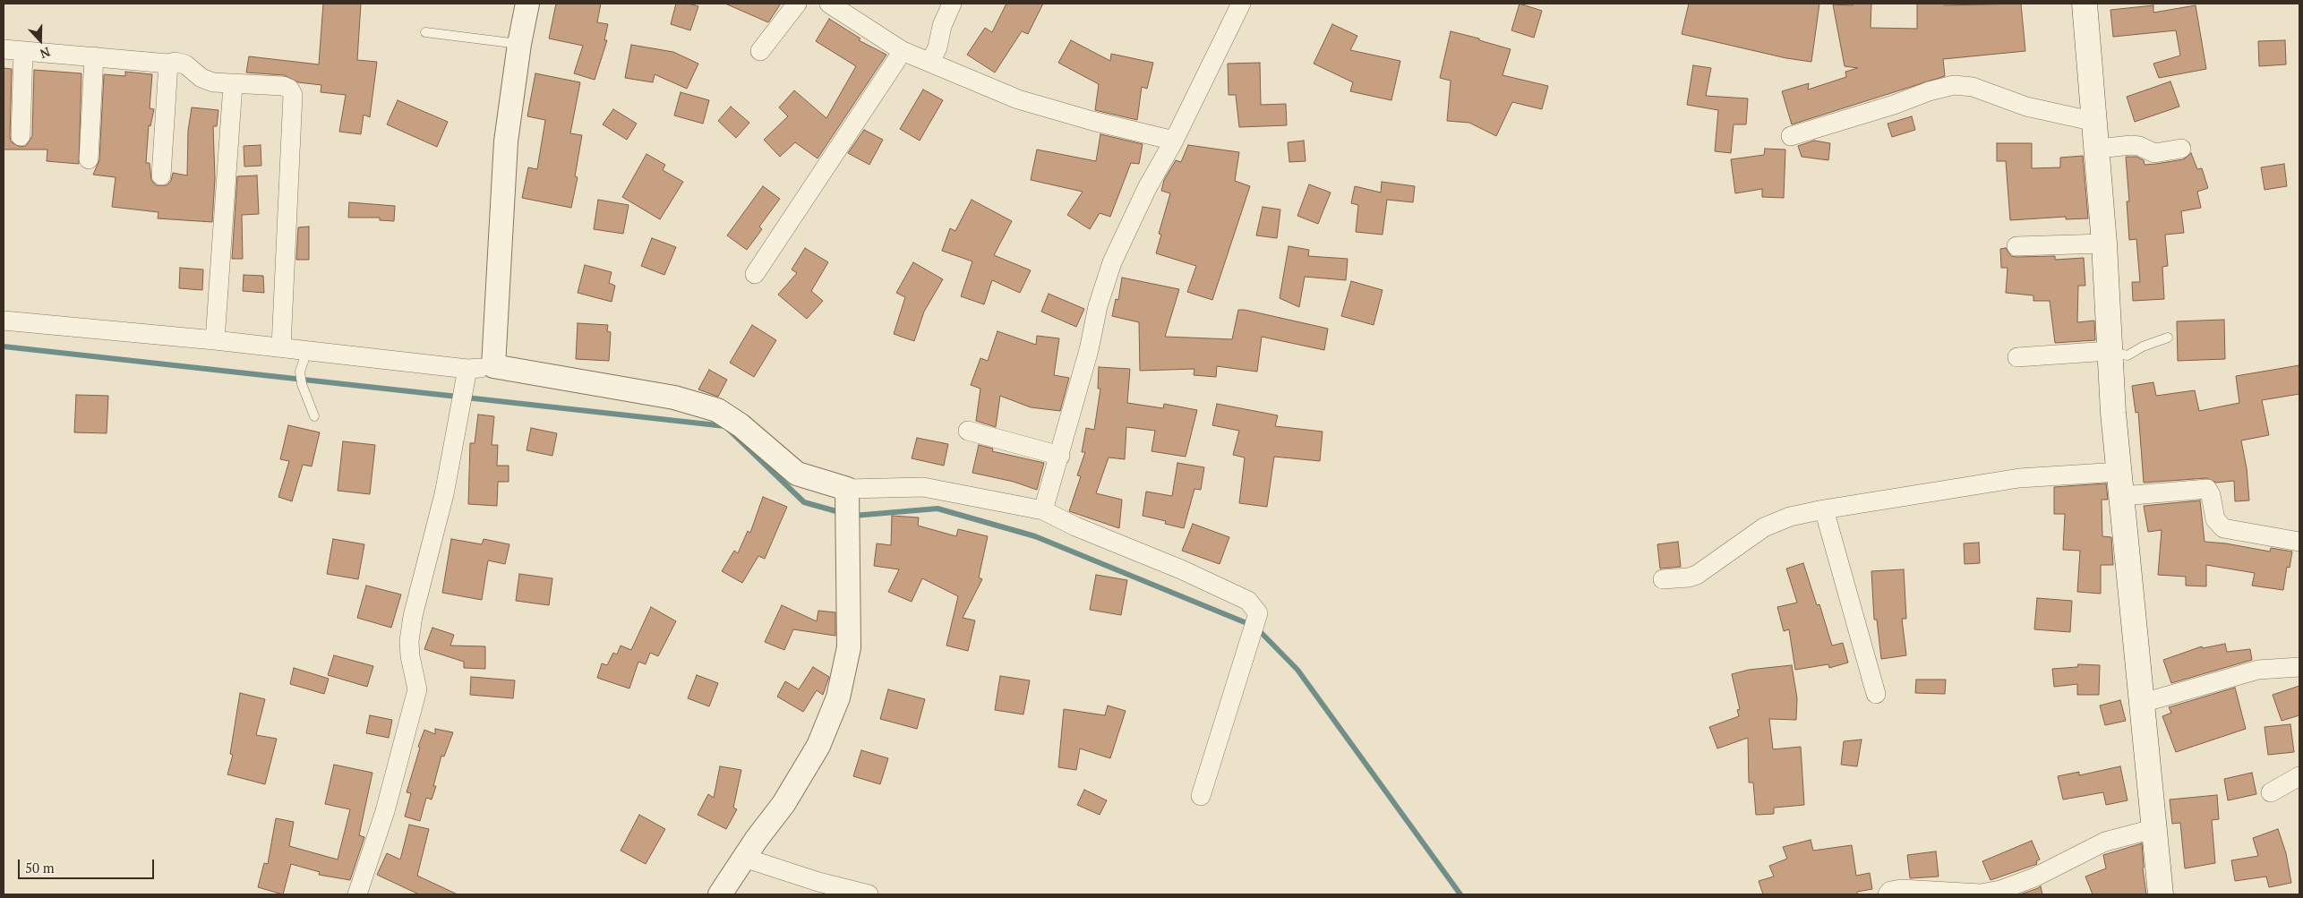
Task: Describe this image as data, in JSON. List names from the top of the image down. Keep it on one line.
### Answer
{"scale_bar":"50 m","north":"bottom"}
